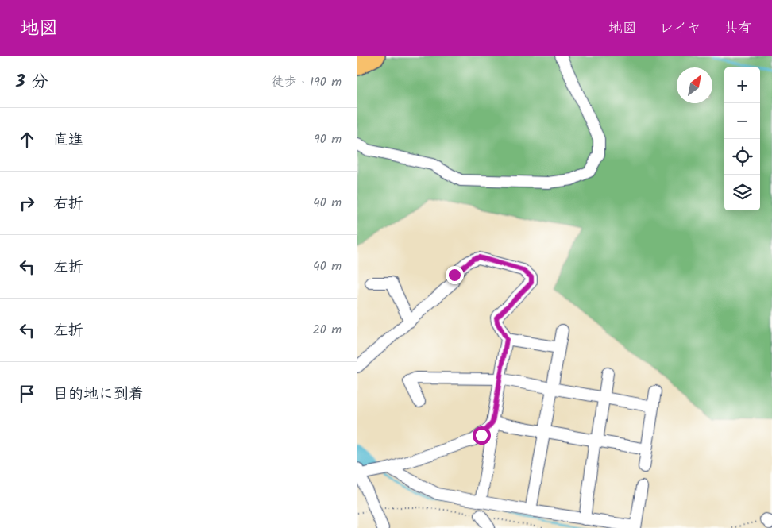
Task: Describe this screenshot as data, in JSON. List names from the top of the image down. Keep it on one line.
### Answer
{"north":"top right","page":{"header":"地図","nav":["地図","レイヤ","共有"],"heading":["3 分","徒歩 · 190 m"],"map_buttons":["+","−"],"list":[["直進","90 m"],["右折","40 m"],["左折","40 m"],["左折","20 m"],"目的地に到着"]}}
